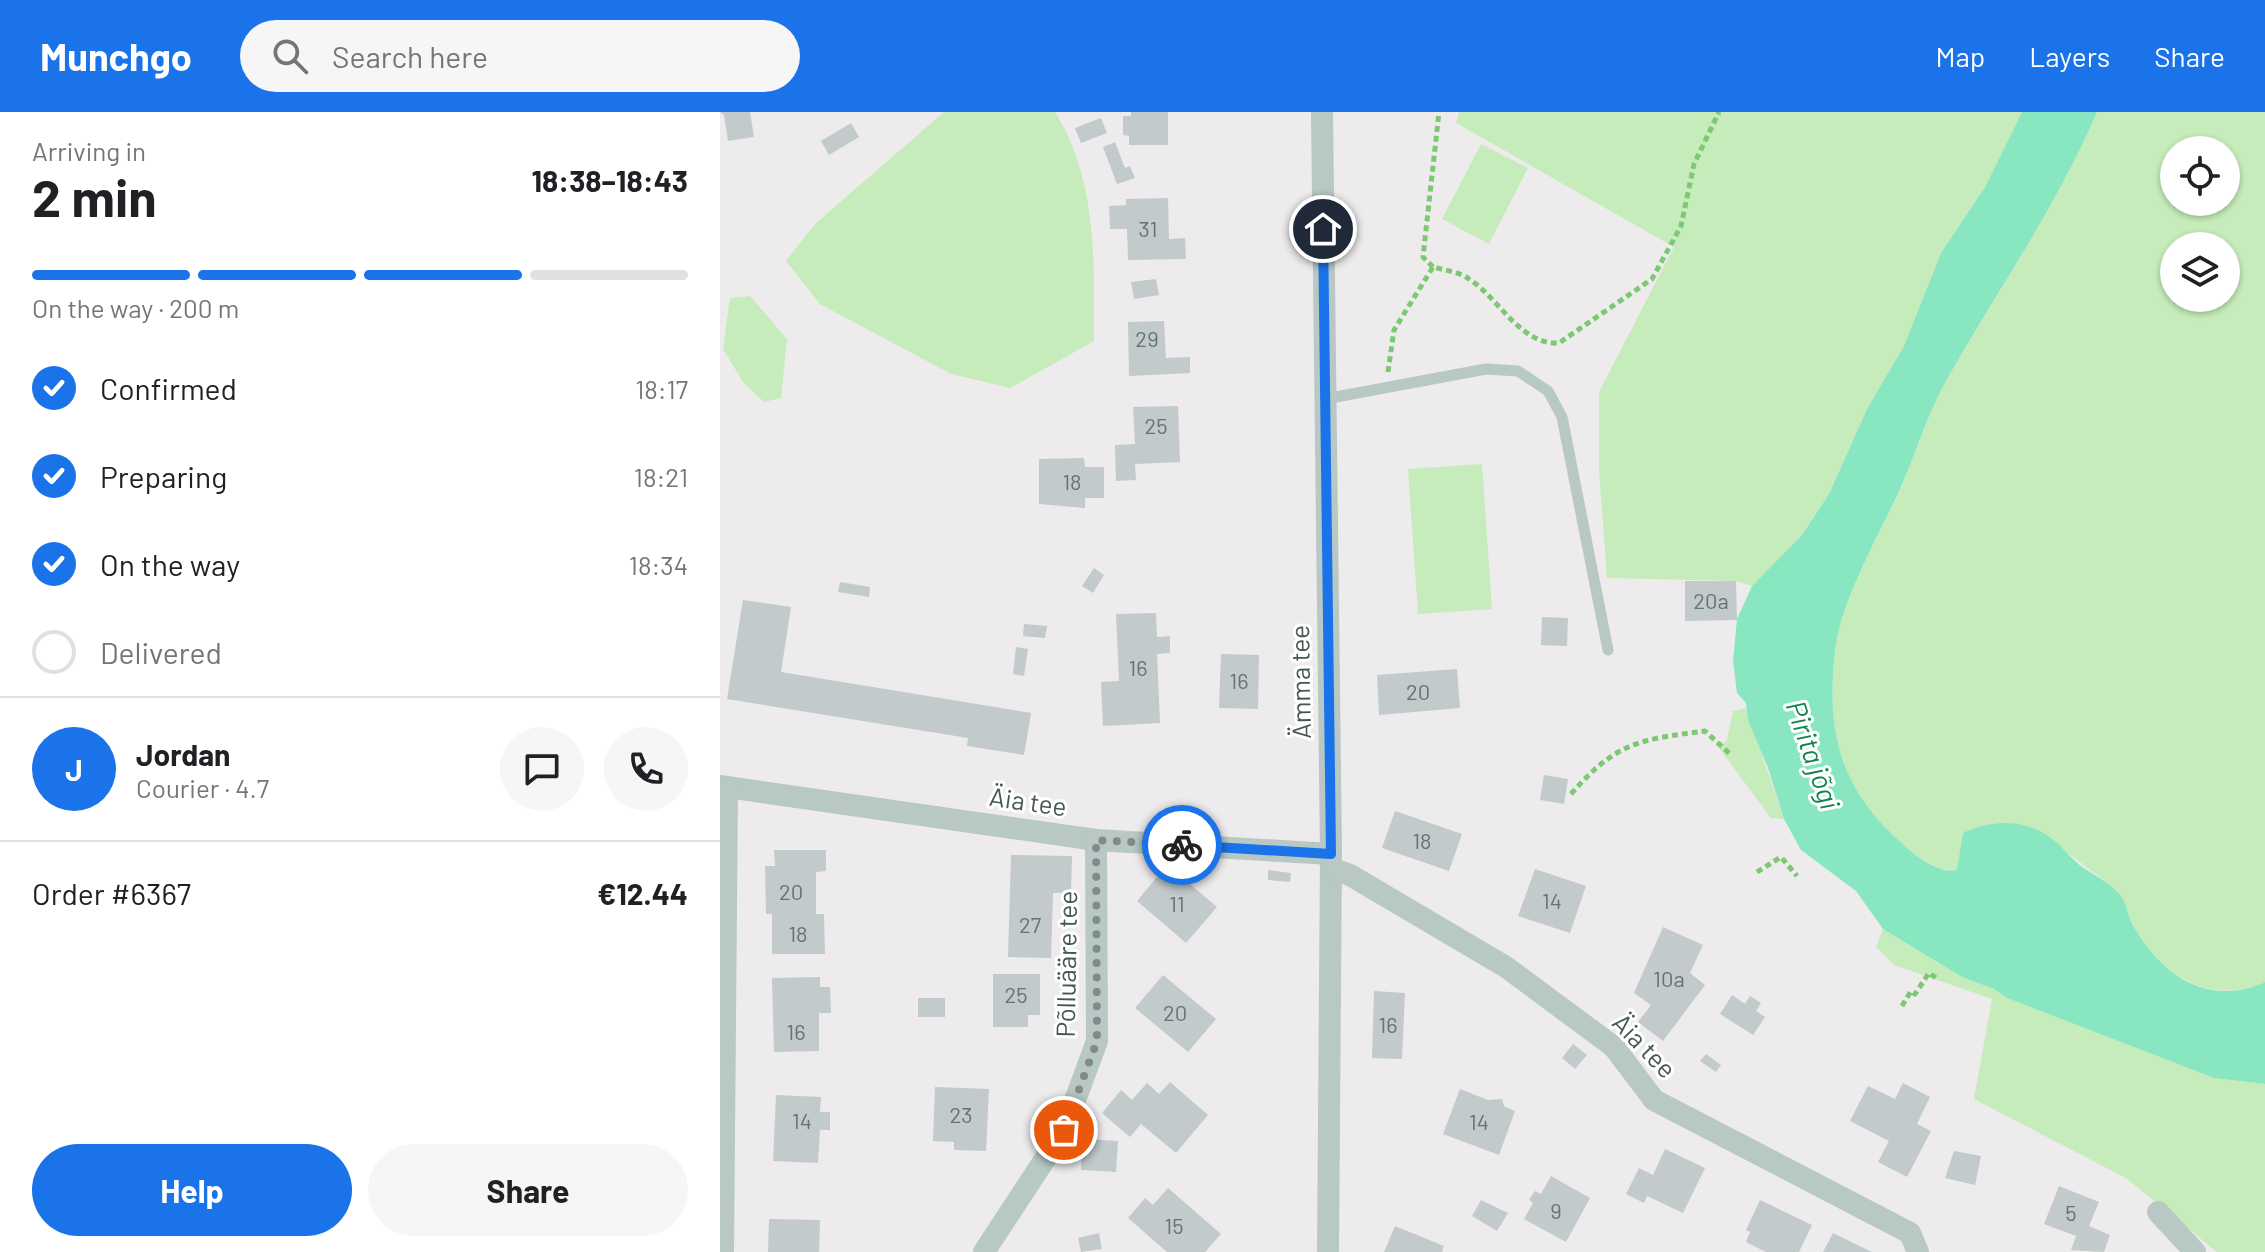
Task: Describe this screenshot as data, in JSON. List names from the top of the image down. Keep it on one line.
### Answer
{"streets":{"street":["Ämma tee","Äia tee","Põlluääre tee"]},"crossings":[["Ämma tee","Äia tee"],["Äia tee","Põlluääre tee"]],"water":["Pirita jõgi"],"house_numbers":["31","29","25","18","20a","16","16","20","18","20","14","11","27","18","10a","25","20","16","16","23","14","14","9","5","15"],"page":{"header":"Munchgo","search":"Search here","nav":["Map","Layers","Share"],"heading":["2 min","Arriving in","18:38–18:43"],"panel":["Jordan","Courier · 4.7","Order #6367","€12.44"],"bar":"On the way · 200 m","list":[["Confirmed","18:17"],["Preparing","18:21"],["On the way","18:34"],"Delivered"],"round":"J","buttons":["Help","Share"]}}
